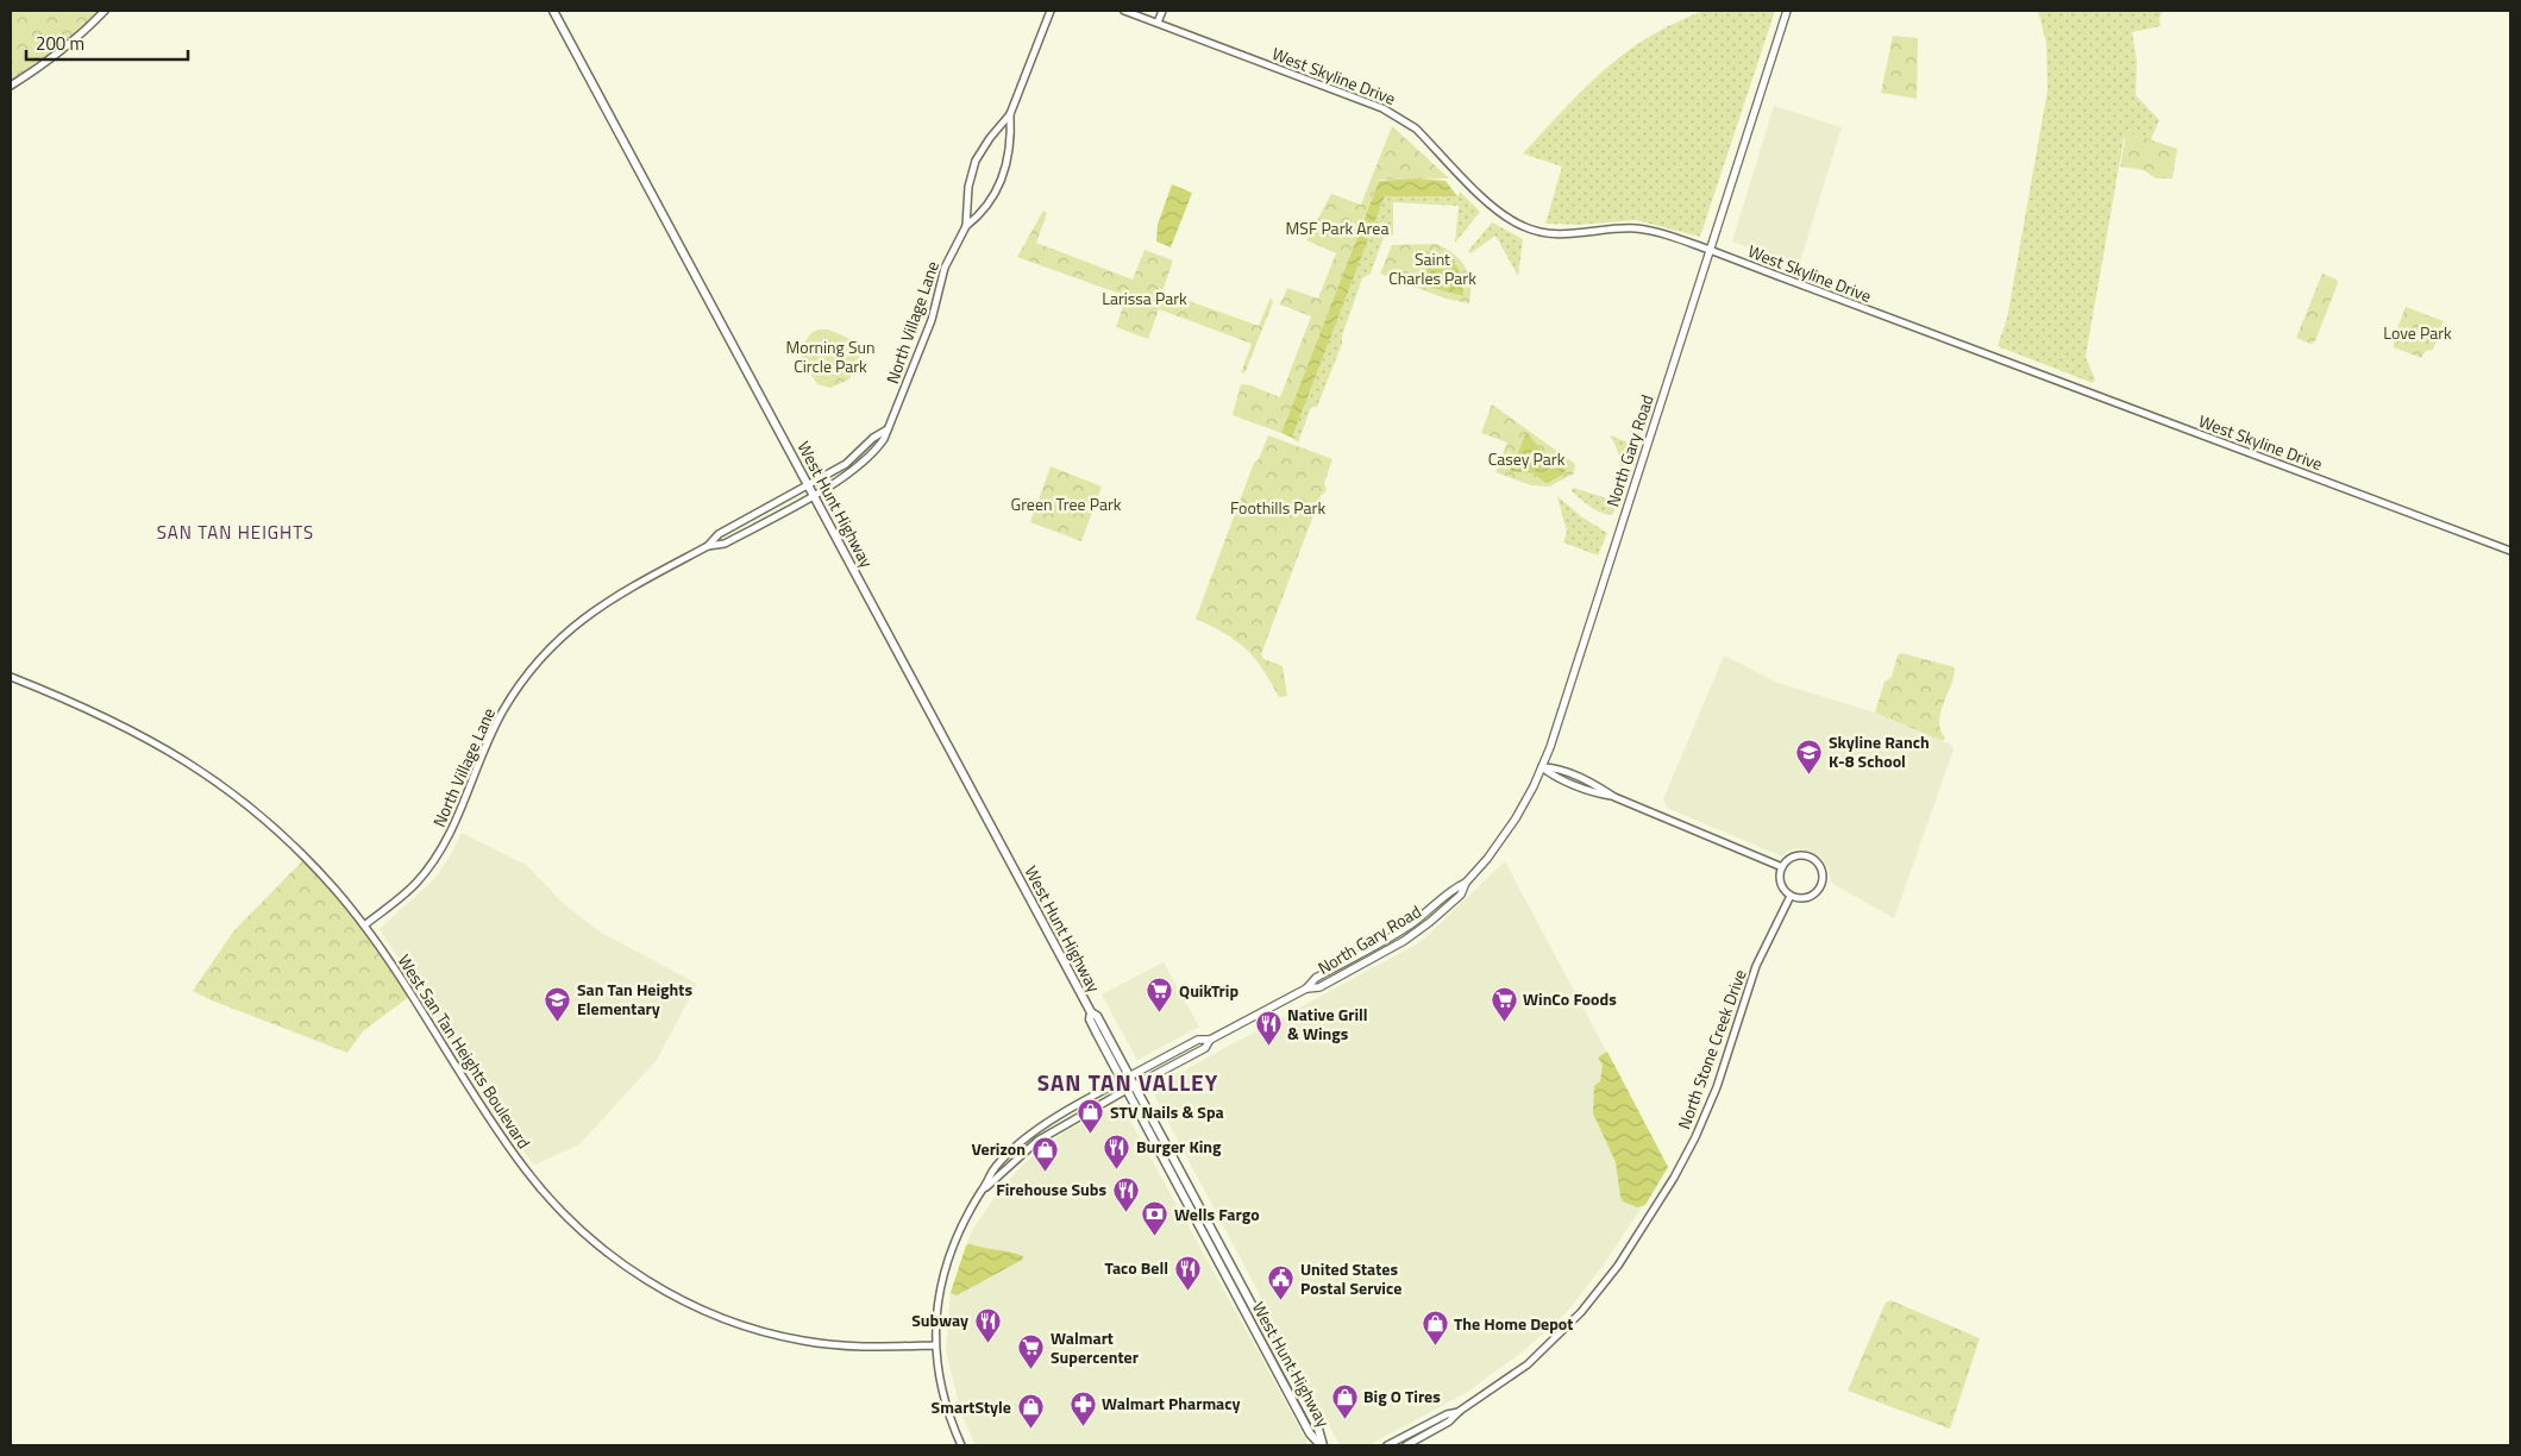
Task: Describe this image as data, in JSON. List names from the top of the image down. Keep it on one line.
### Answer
{"streets":{"main road":["North Gary Road","West Hunt Highway"],"street":["West Skyline Drive","North Village Lane","North Stone Creek Drive","West San Tan Heights Boulevard"]},"crossings":[["West Skyline Drive","North Gary Road"],["North Village Lane","West Hunt Highway"],["North Village Lane","West San Tan Heights Boulevard"],["North Gary Road","West Hunt Highway"],["North Gary Road","West San Tan Heights Boulevard"]],"districts":["SAN TAN HEIGHTS","SAN TAN VALLEY"],"parks":["MSF Park Area","Saint Charles Park","Larissa Park","Love Park","Morning Sun Circle Park","Casey Park","Green Tree Park","Foothills Park"],"places":{"school or university":["Skyline Ranch K-8 School","San Tan Heights Elementary"],"supermarket":["QuikTrip","WinCo Foods","Walmart Supercenter"],"restaurant":["Native Grill & Wings","Burger King","Firehouse Subs","Taco Bell","Subway"],"shop":["STV Nails & Spa","Verizon","The Home Depot","Big O Tires","SmartStyle"],"bank":["Wells Fargo"],"public building":["United States Postal Service"],"pharmacy":["Walmart Pharmacy"]},"scale_bar":"200 m"}
